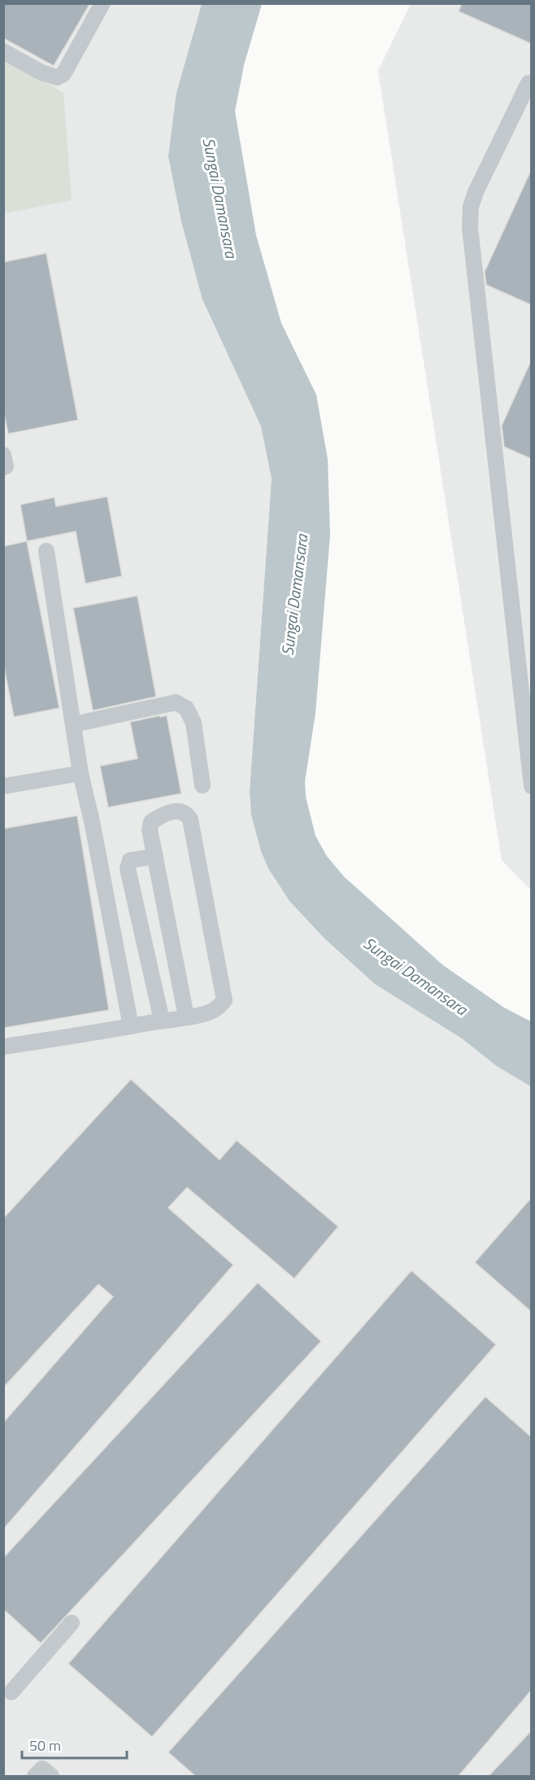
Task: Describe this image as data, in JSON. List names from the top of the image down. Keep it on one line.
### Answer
{"water":["Sungai Damansara"],"scale_bar":"50 m"}
